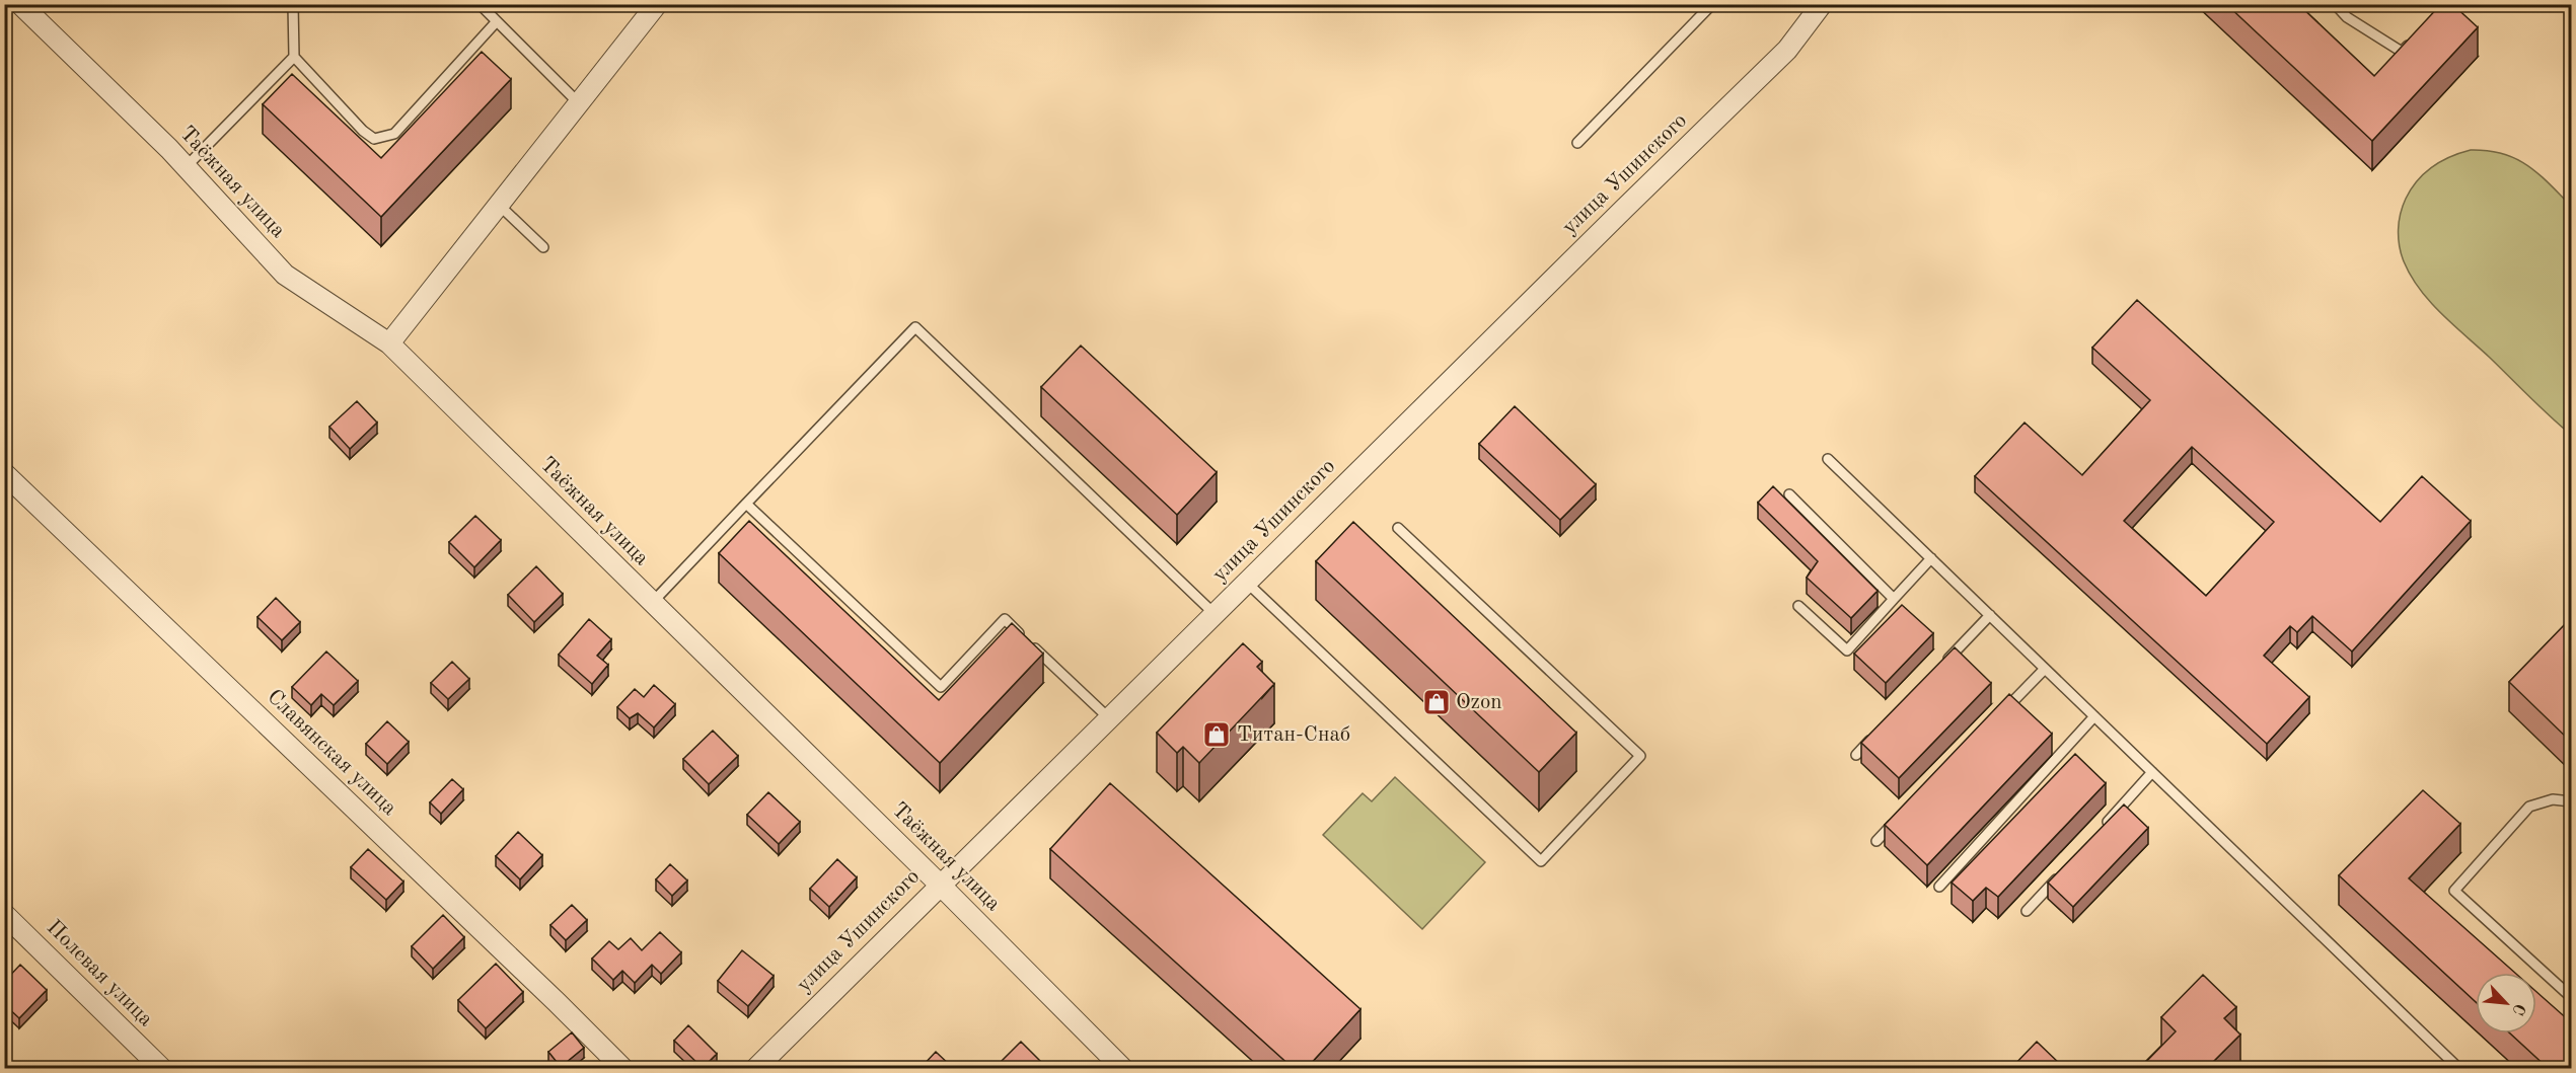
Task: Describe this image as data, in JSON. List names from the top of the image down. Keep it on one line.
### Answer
{"streets":{"street":["улица Ушинского","Таёжная улица","Славянская улица","Полевая улица"]},"crossings":[["улица Ушинского","Таёжная улица"]],"places":{"shop":["Ozon","Титан-Снаб"]},"north":"bottom right"}
